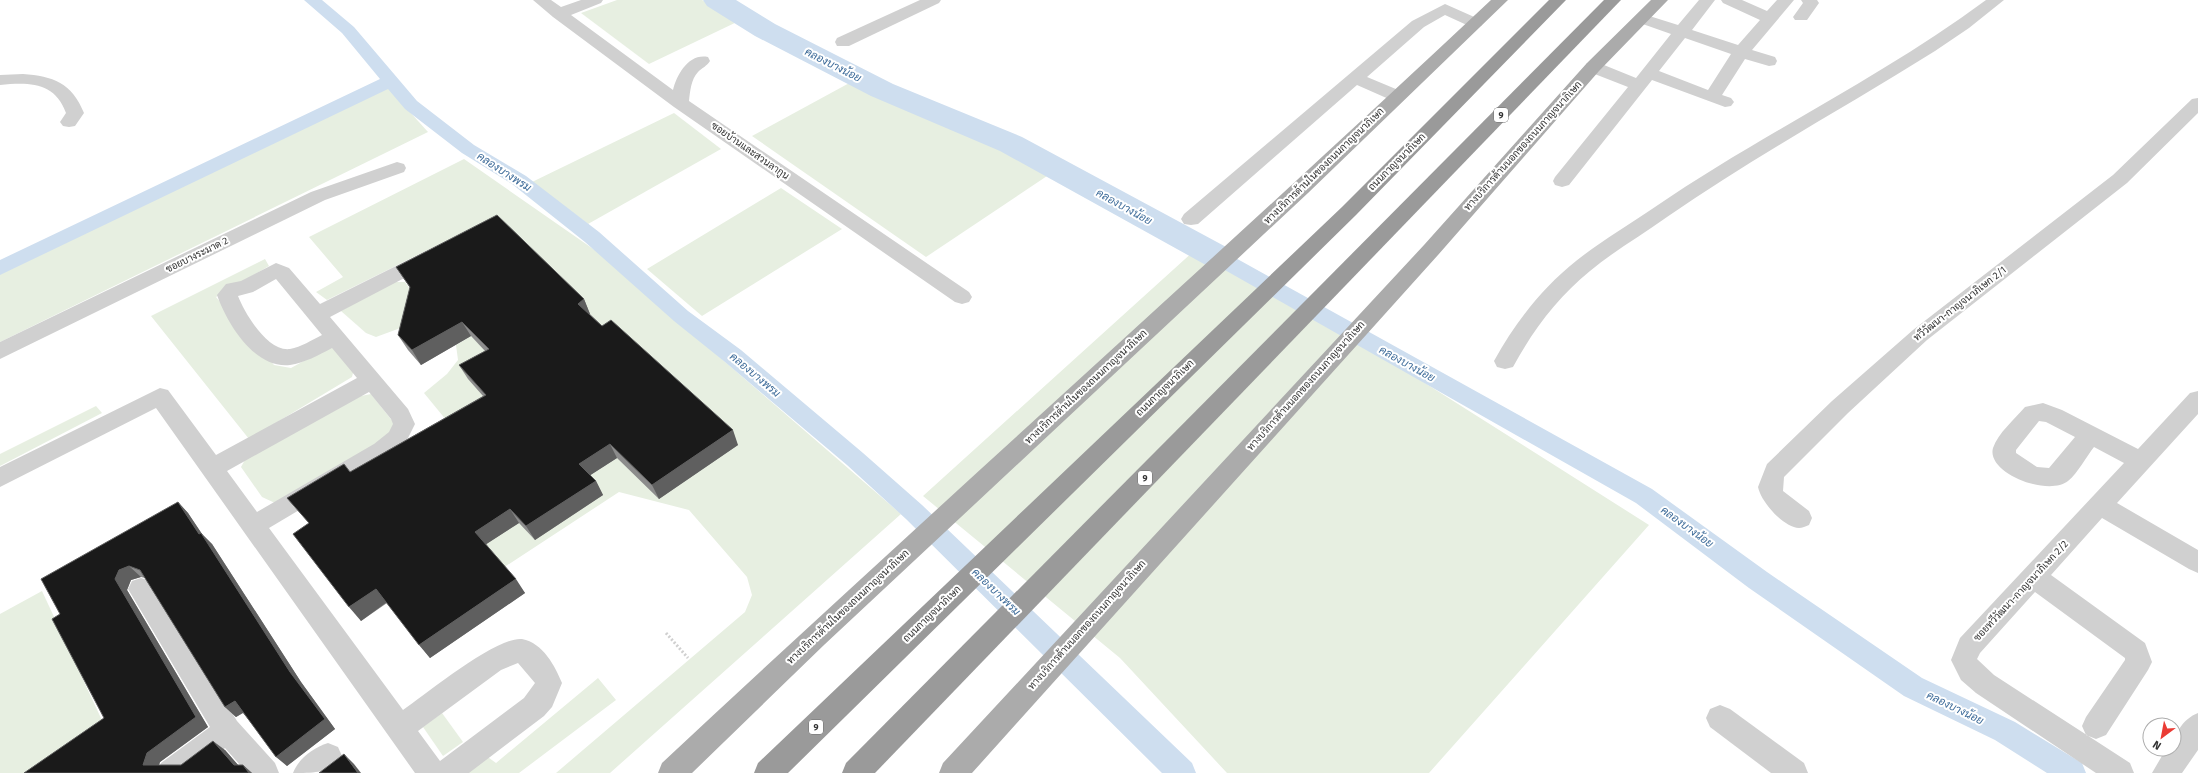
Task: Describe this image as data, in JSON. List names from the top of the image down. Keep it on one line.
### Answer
{"streets":{"highway":["9","ถนนกาญจนาภิเษก"],"main road":["ทางบริการด้านนอกของถนนกาญจนาภิเษก","ทางบริการด้านในของถนนกาญจนาภิเษก"],"street":["ซอยบ้านและสวนลากูน","ซอยบางระมาด 2","ทวีวัฒนา-กาญจนาภิเษก 2/1","ซอยทวีวัฒนา-กาญจนาภิเษก 2/2"]},"water":["คลองบางน้อย","คลองบางพรม"],"north":"bottom left"}
